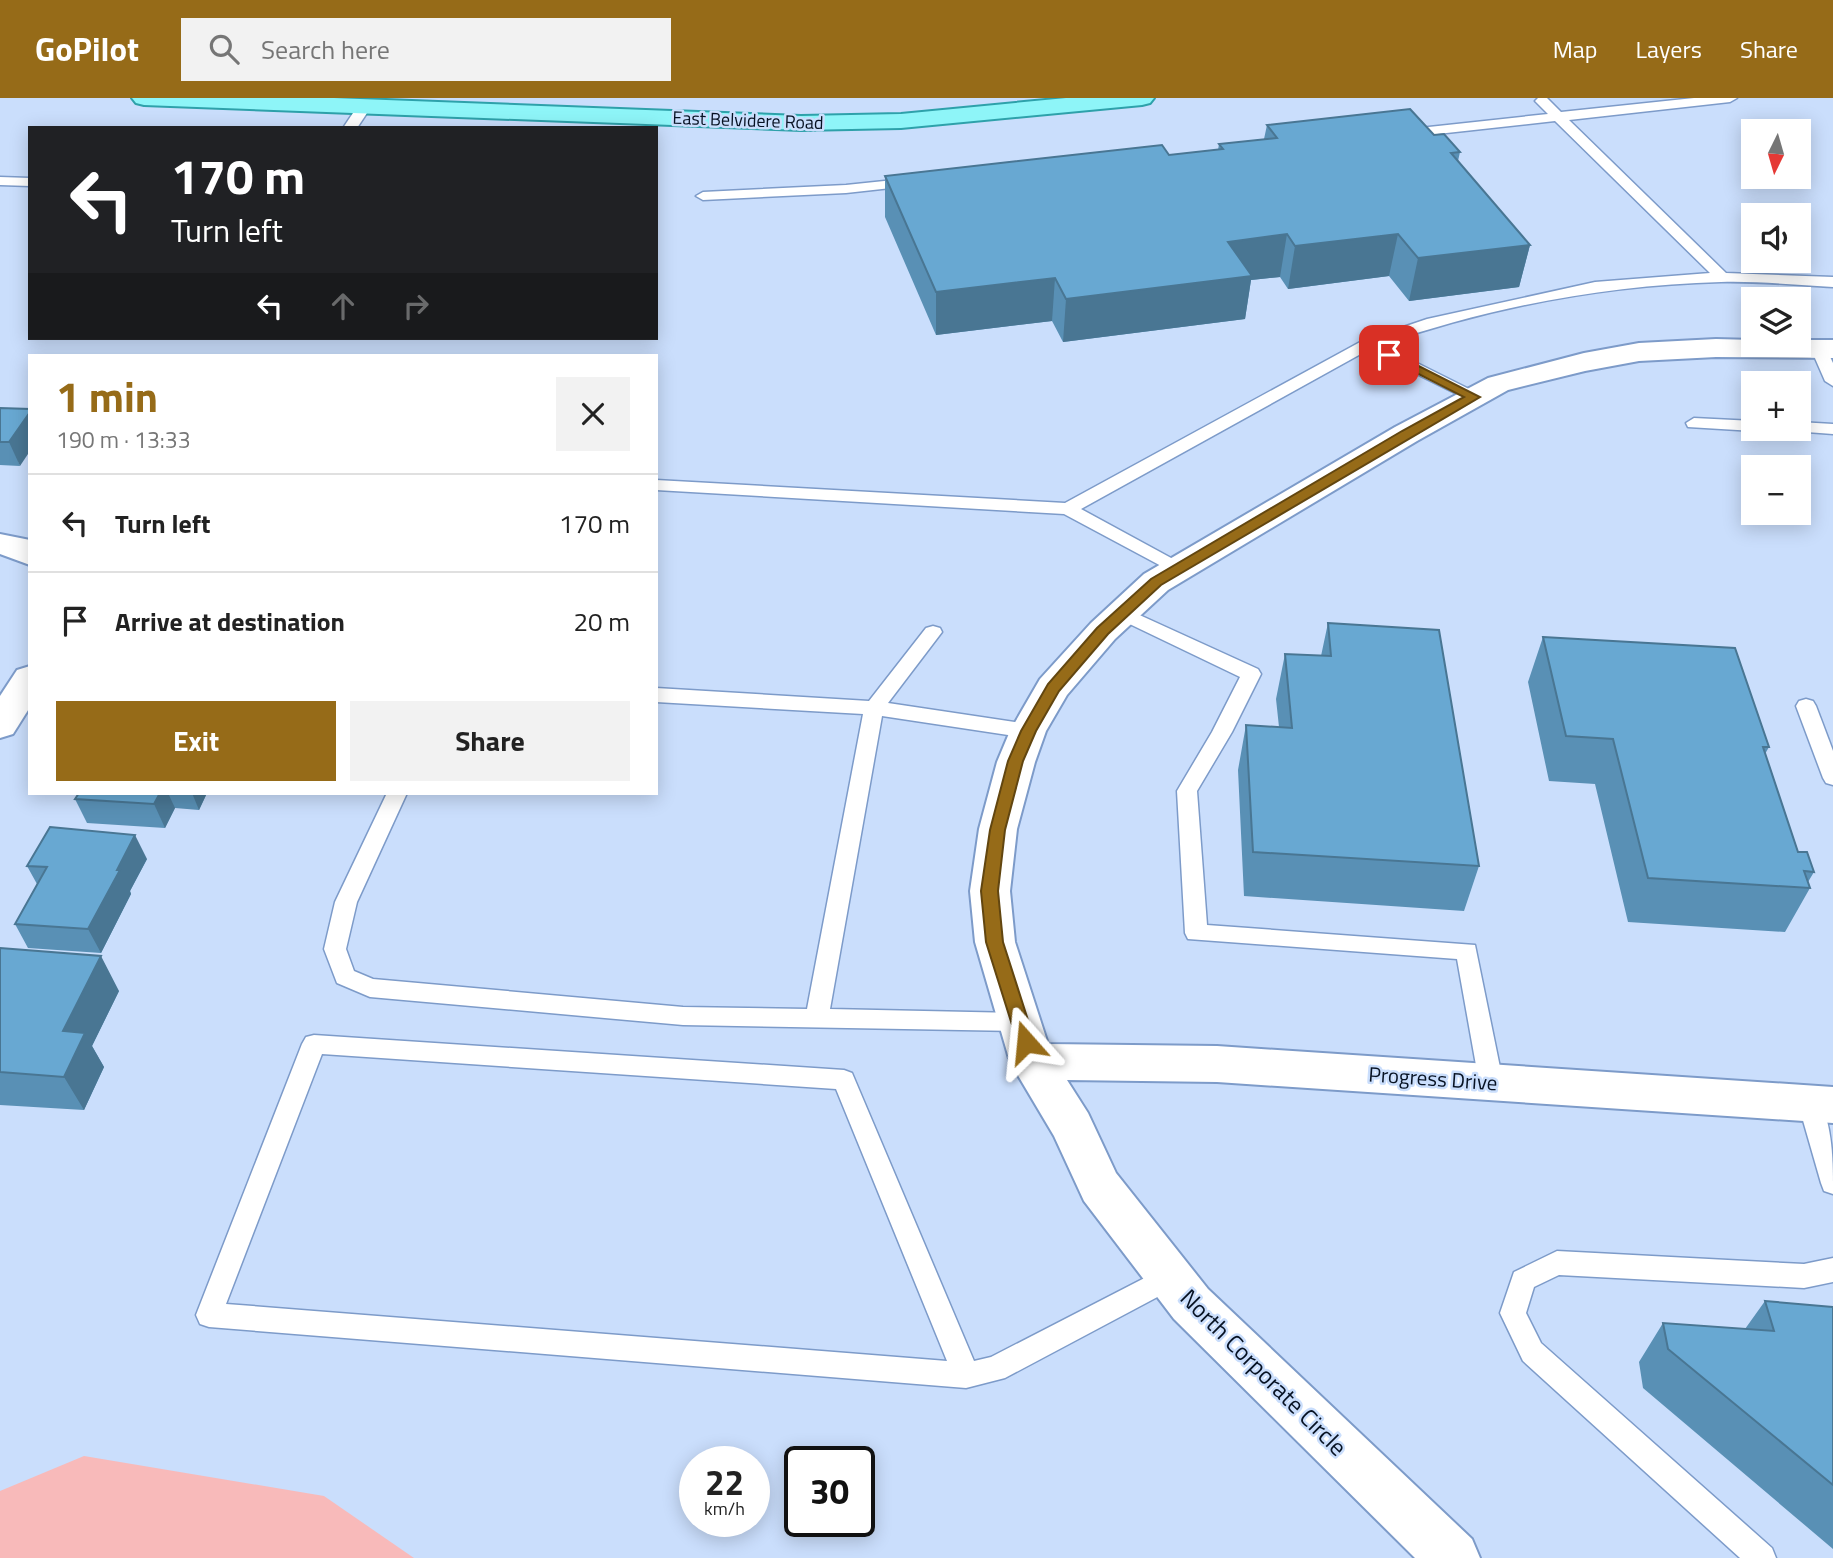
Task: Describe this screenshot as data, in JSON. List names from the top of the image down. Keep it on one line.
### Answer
{"streets":{"main road":["East Belvidere Road"],"street":["Progress Drive","North Corporate Circle"]},"crossings":[["Progress Drive","North Corporate Circle"]],"north":"bottom","page":{"header":"GoPilot","search":"Search here","nav":["Map","Layers","Share"],"map_buttons":["+","−"],"turn":["170 m","Turn left"],"heading":["1 min","190 m · 13:33"],"list":[{"name":"Turn left","value":"170 m"},{"name":"Arrive at destination","value":"20 m"}],"buttons":["Exit","Share"],"speed":"22 km/h","limit":"30"}}
